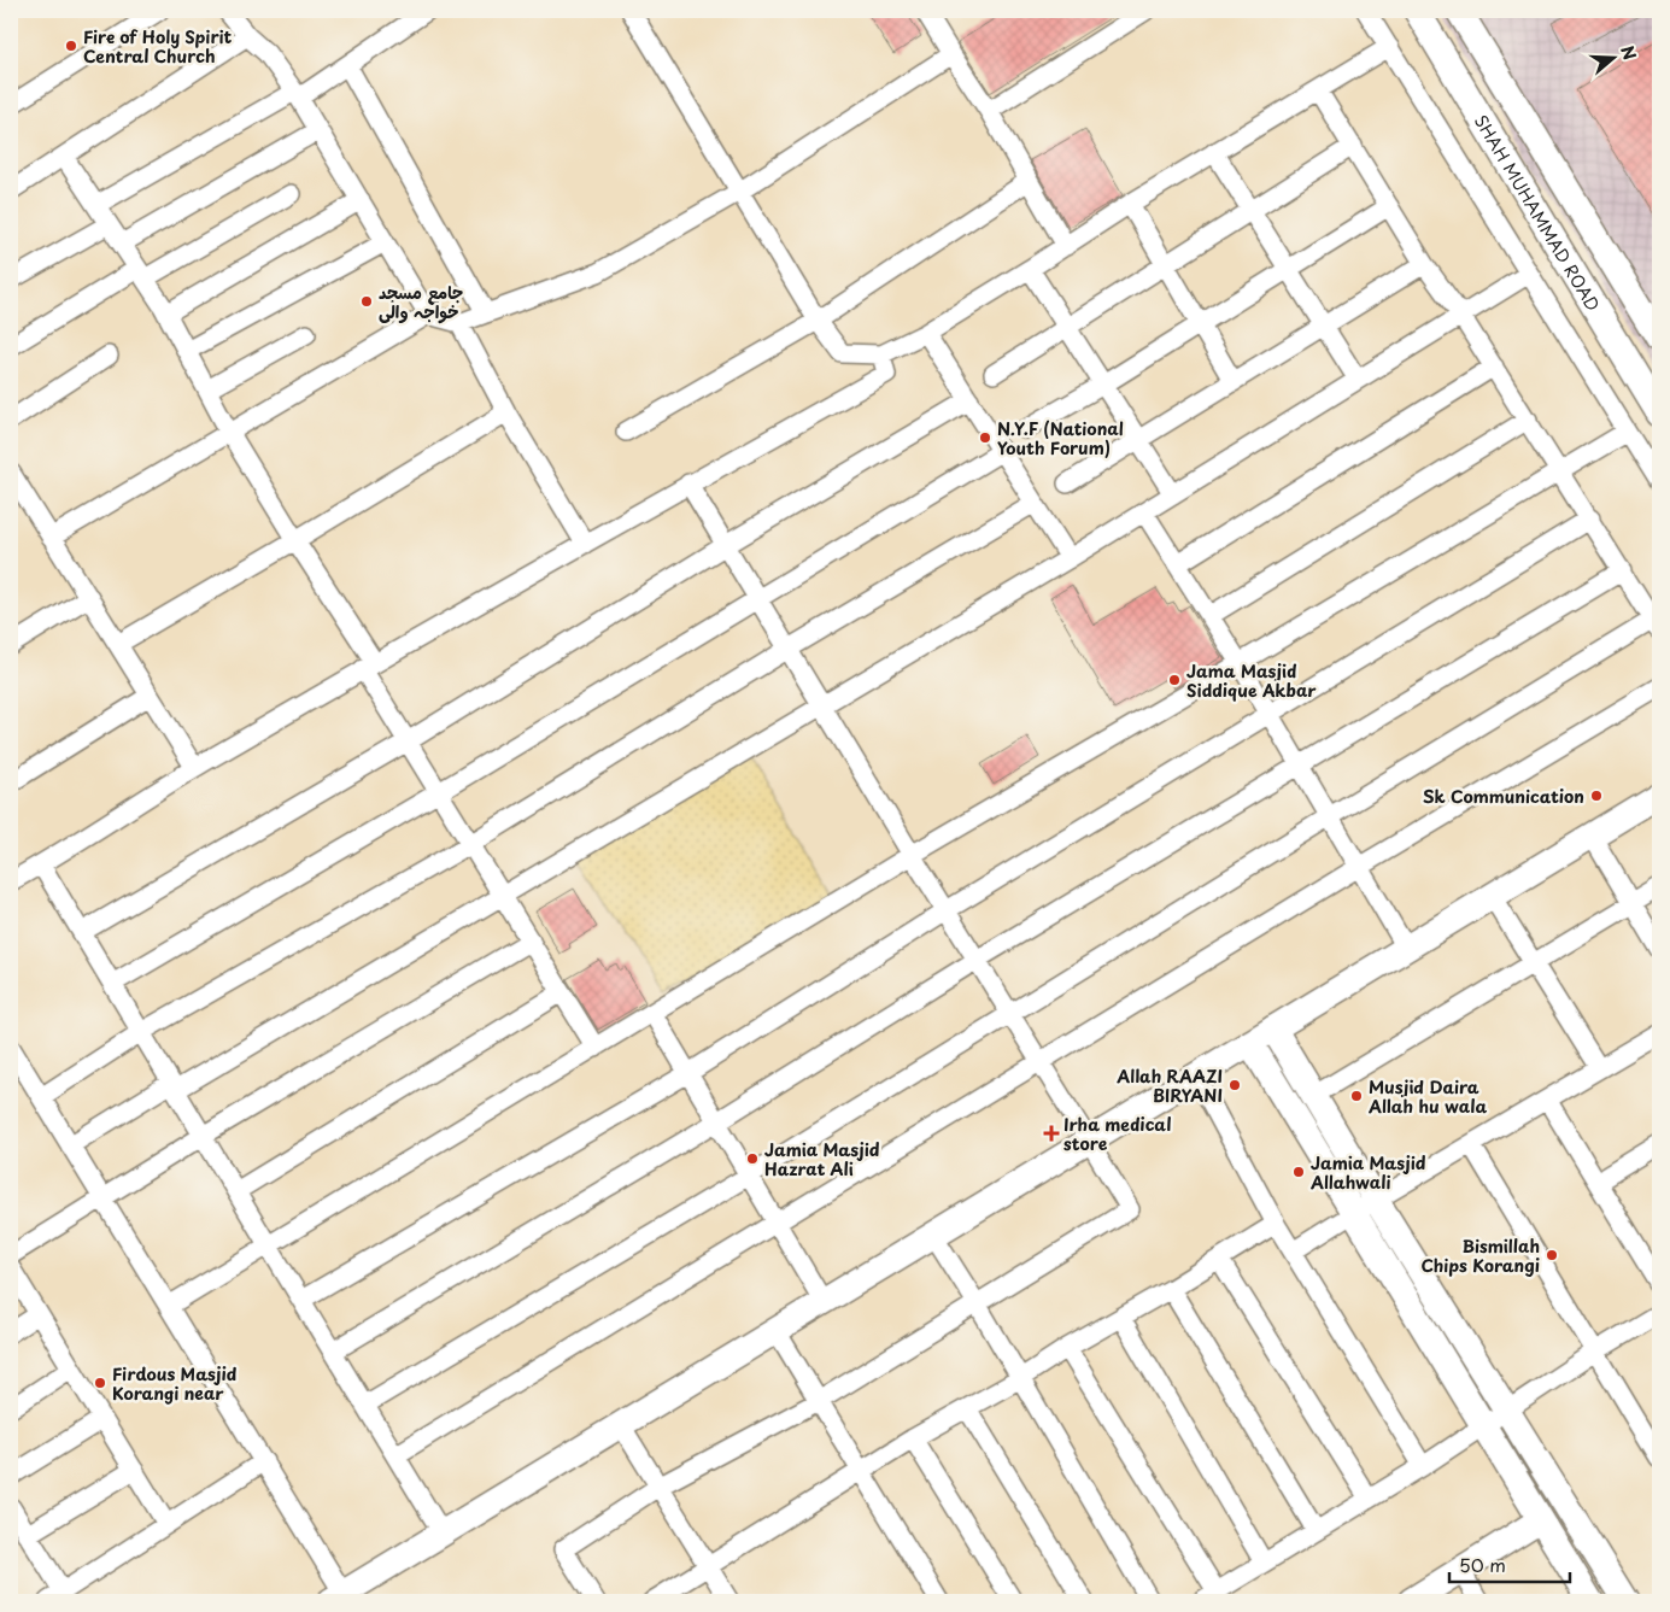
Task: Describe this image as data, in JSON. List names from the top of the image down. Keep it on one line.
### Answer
{"streets":{"street":["SHAH MUHAMMAD ROAD"]},"places":{"other":["Fire of Holy Spirit Central Church","جامع مسجد خواجہ والی","N.Y.F (National Youth Forum)","Jama Masjid Siddique Akbar","Sk Communication","Allah RAAZI BIRYANI","Musjid Daira Allah hu wala","Jamia Masjid Hazrat Ali","Jamia Masjid Allahwali","Bismillah Chips Korangi","Firdous Masjid Korangi near"],"health":["Irha medical store"]},"scale_bar":"50 m","north":"right"}
